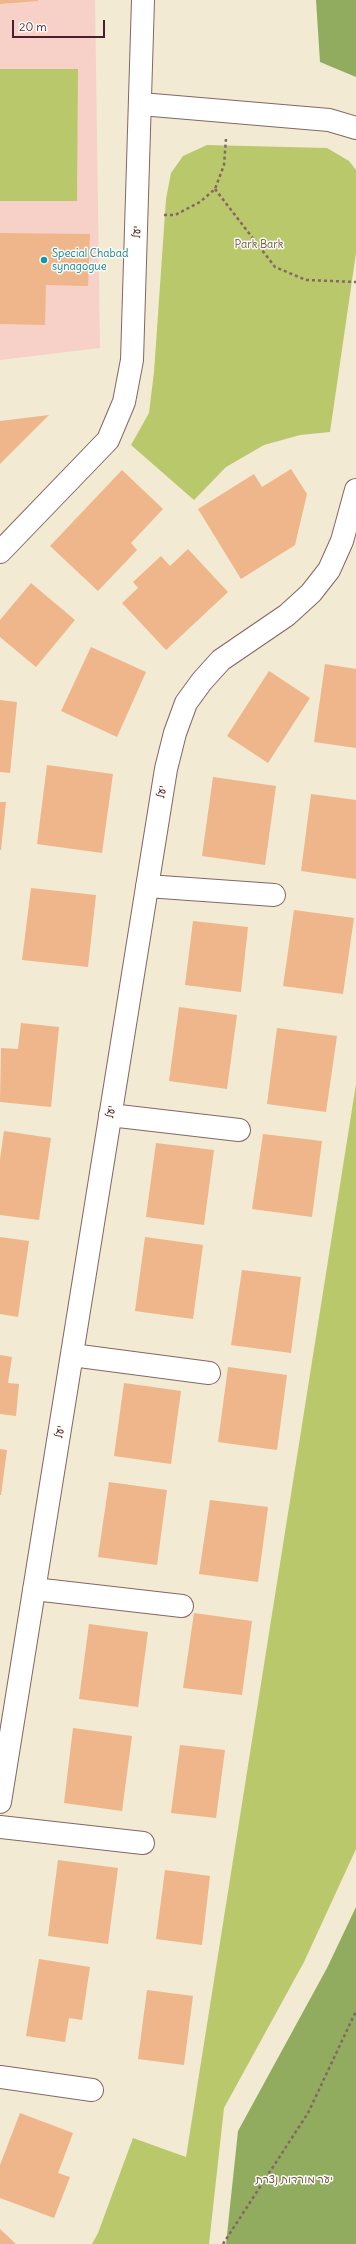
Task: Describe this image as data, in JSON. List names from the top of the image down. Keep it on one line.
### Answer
{"streets":{"street":["יעל"]},"parks":["Park Bark","יער מורדות נצרת"],"places":["Special Chabad synagogue"],"scale_bar":"20 m"}
